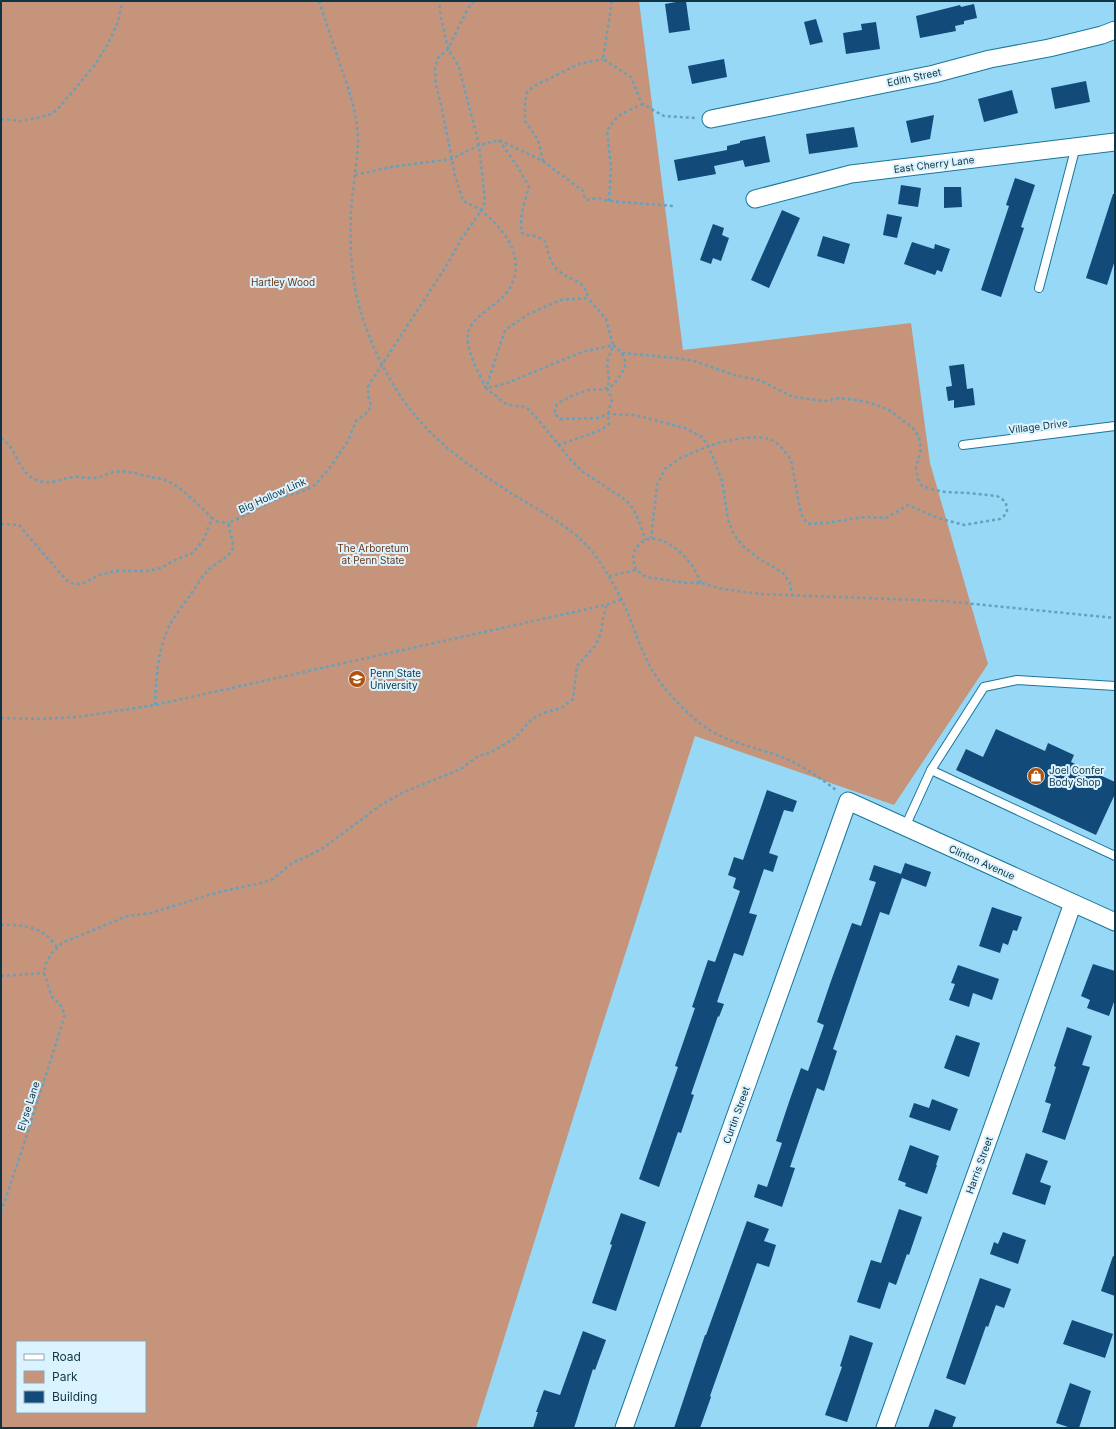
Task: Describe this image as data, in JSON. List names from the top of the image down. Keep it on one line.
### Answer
{"streets":{"street":["Edith Street","East Cherry Lane","Clinton Avenue","Curtin Street","Harris Street"],"lane":["Village Drive"],"path":["Big Hollow Link","Elyse Lane"]},"crossings":[["Clinton Avenue","Curtin Street"],["Clinton Avenue","Harris Street"]],"parks":["Hartley Wood","The Arboretum at Penn State"],"places":{"school or university":["Penn State University"],"shop":["Joel Confer Body Shop"]},"legend":["Road","Park","Building"]}
